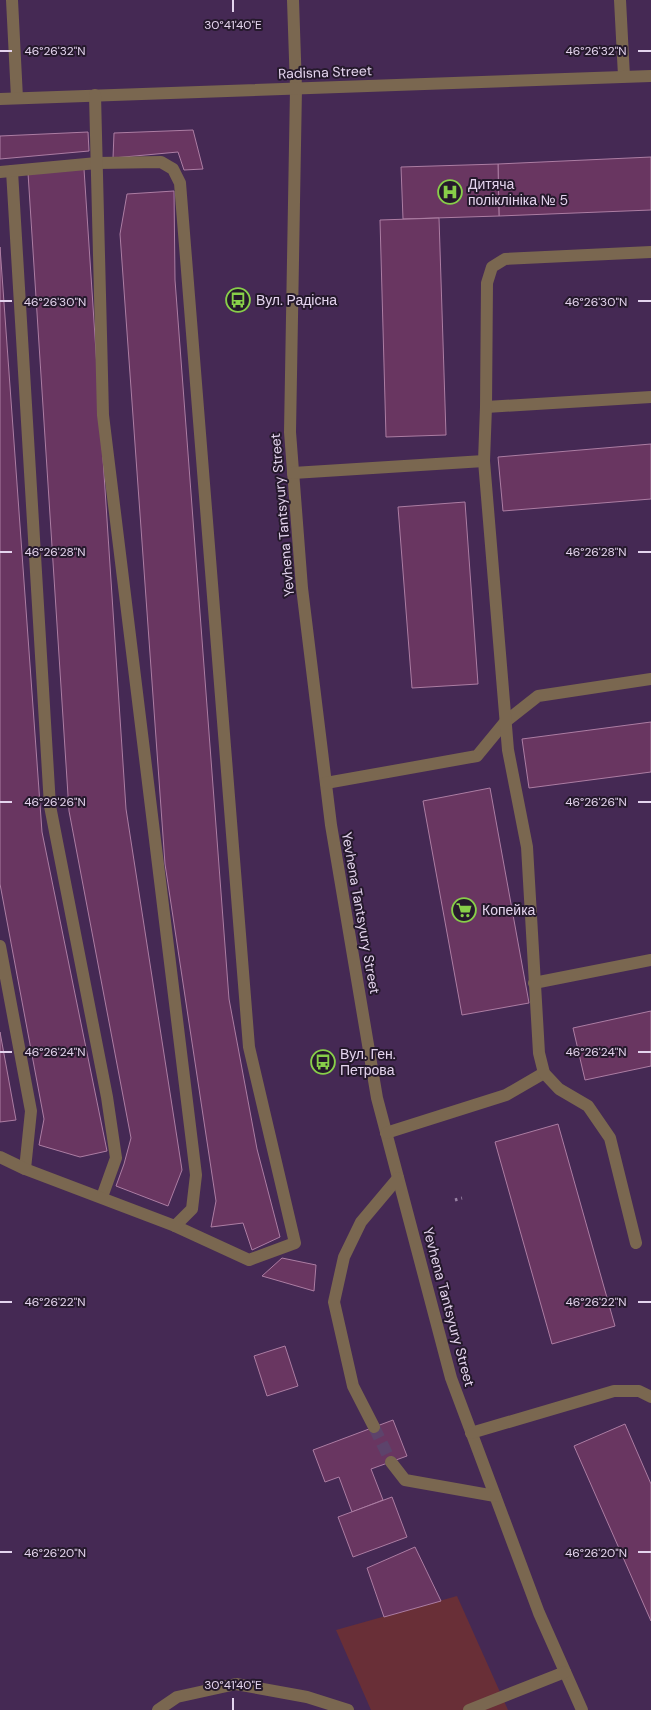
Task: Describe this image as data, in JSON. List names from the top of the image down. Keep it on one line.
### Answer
{"streets":{"street":["Radisna Street","Yevhena Tantsyury Street"]},"crossings":[["Radisna Street","Yevhena Tantsyury Street"]],"places":{"hospital":["Дитяча поліклініка № 5"],"bus stop":["Вул. Радісна","Вул. Ген. Петрова"],"supermarket":["Копейка"]},"coordinates":["30°41'40\"E","46°26'32\"N","46°26'30\"N","46°26'28\"N","46°26'26\"N","46°26'24\"N","46°26'22\"N","46°26'20\"N"]}
